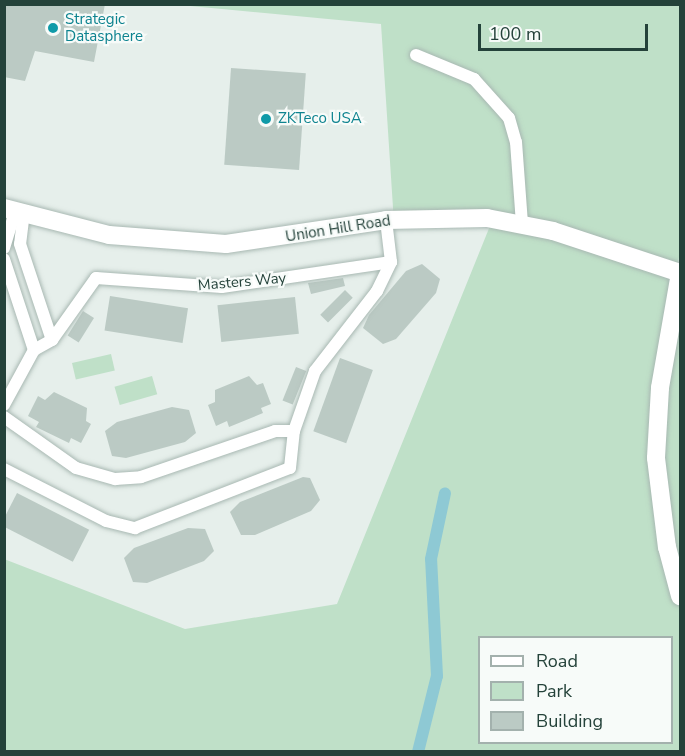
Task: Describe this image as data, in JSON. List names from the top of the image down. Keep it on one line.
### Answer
{"streets":{"street":["Union Hill Road","Masters Way"]},"places":["Strategic Datasphere","ZKTeco USA"],"legend":["Road","Park","Building"],"scale_bar":"100 m"}
